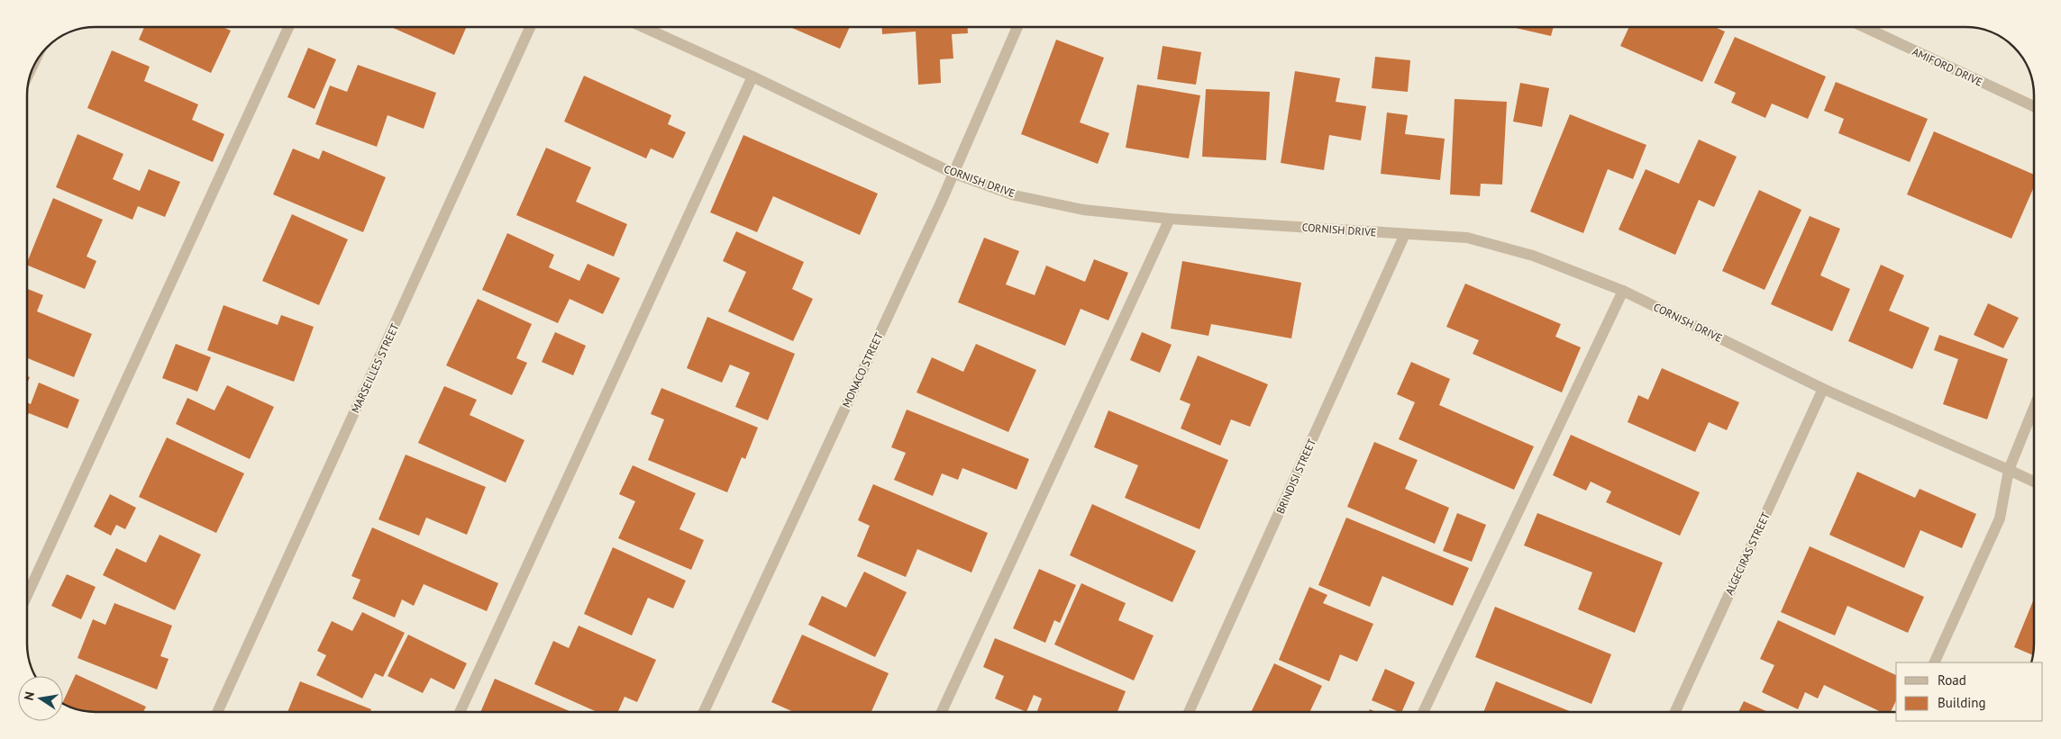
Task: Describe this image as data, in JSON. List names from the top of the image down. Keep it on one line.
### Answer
{"streets":{"street":["AMIFORD DRIVE","CORNISH DRIVE","MARSEILLES STREET","MONACO STREET","BRINDISI STREET","ALGECIRAS STREET"]},"crossings":[["CORNISH DRIVE","MONACO STREET"],["CORNISH DRIVE","BRINDISI STREET"],["CORNISH DRIVE","ALGECIRAS STREET"]],"legend":["Road","Building"],"north":"left"}
